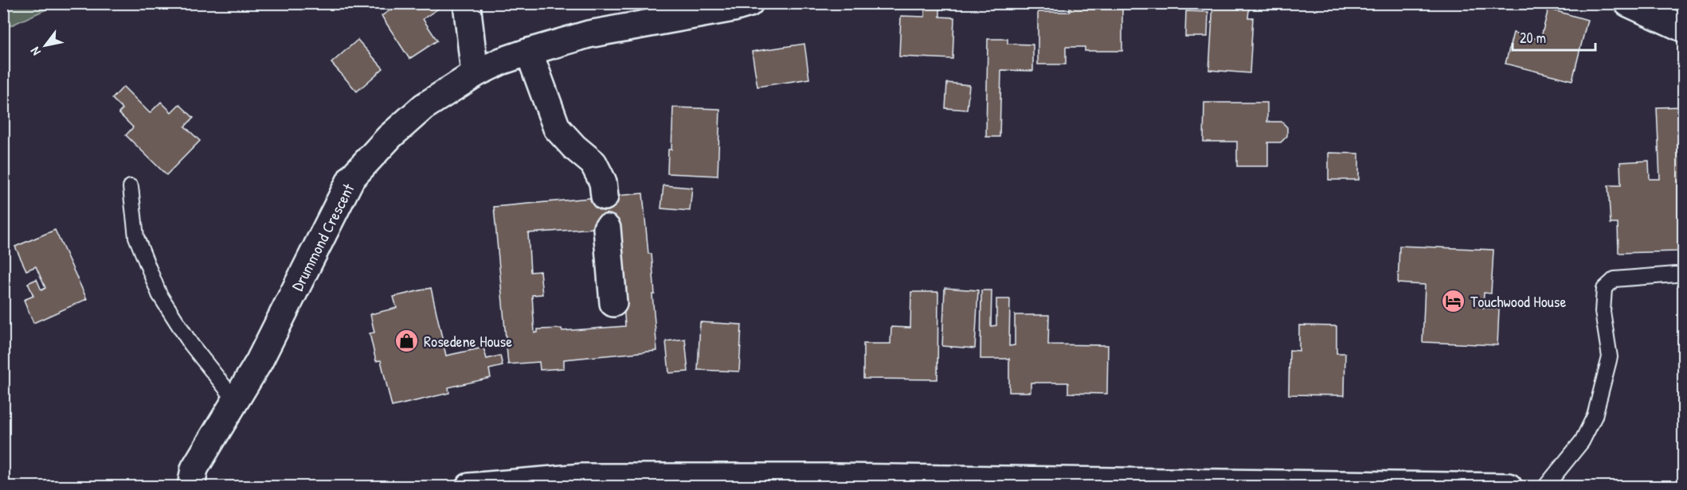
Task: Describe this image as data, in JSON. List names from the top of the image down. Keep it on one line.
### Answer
{"streets":{"street":["Drummond Crescent"]},"places":{"hotel":["Touchwood House"],"shop":["Rosedene House"]},"scale_bar":"20 m","north":"bottom left"}
